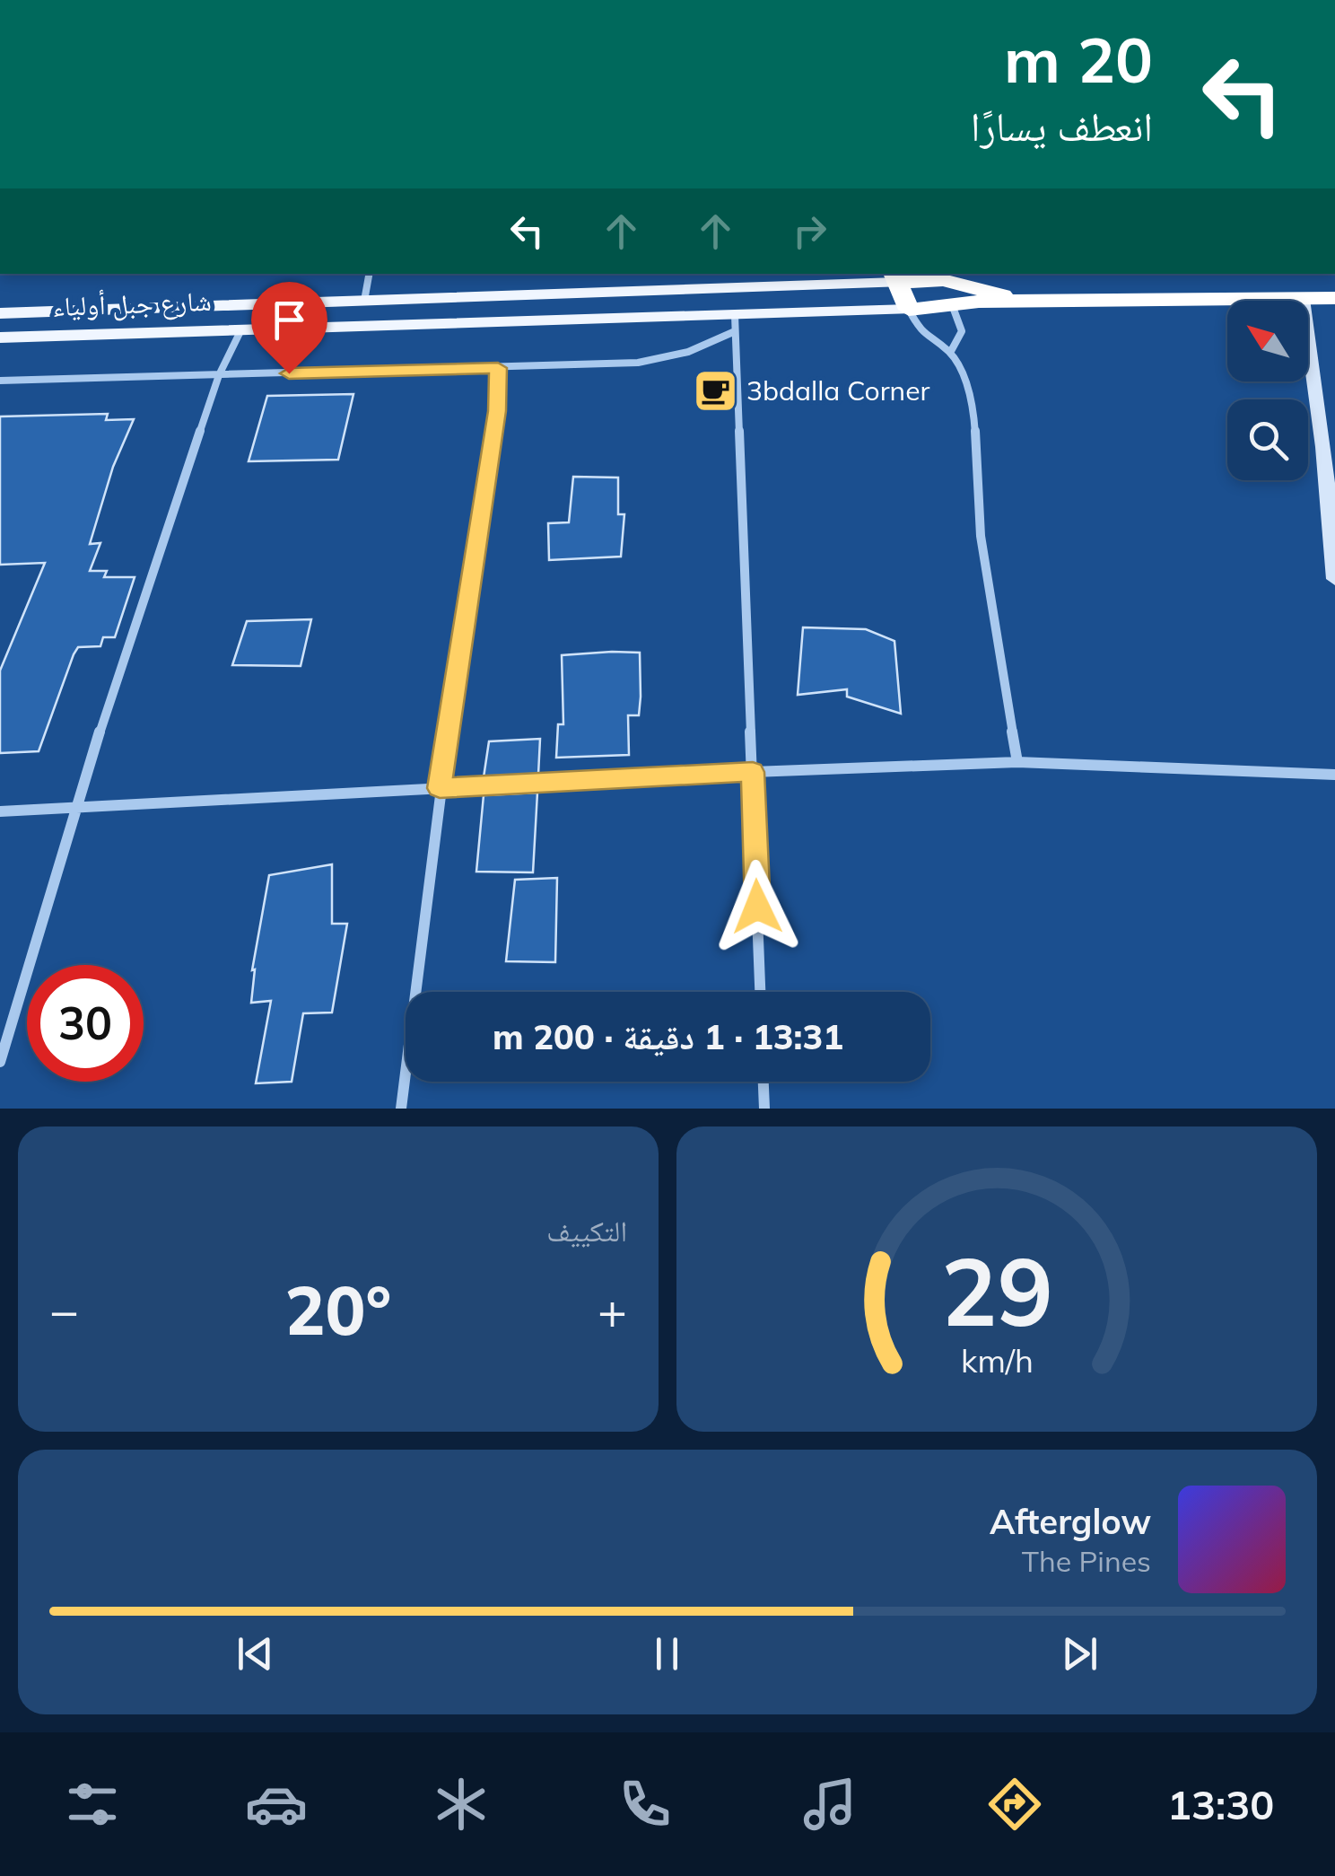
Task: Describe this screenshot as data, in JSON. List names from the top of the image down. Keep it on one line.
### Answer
{"streets":{"highway":["شارع جبل أولياء"]},"places":{"cafe":["3bdalla Corner"]},"north":"top left","page":{"turn":["20 m","انعطف يسارًا"],"limit":"30","trip":"13:31 · 1 دقيقة · 200 m","tile":"التكييف","heat":["−","20°","+"],"song":["Afterglow","The Pines"],"tabs":"13:30","gauge":["29","km/h"]}}
